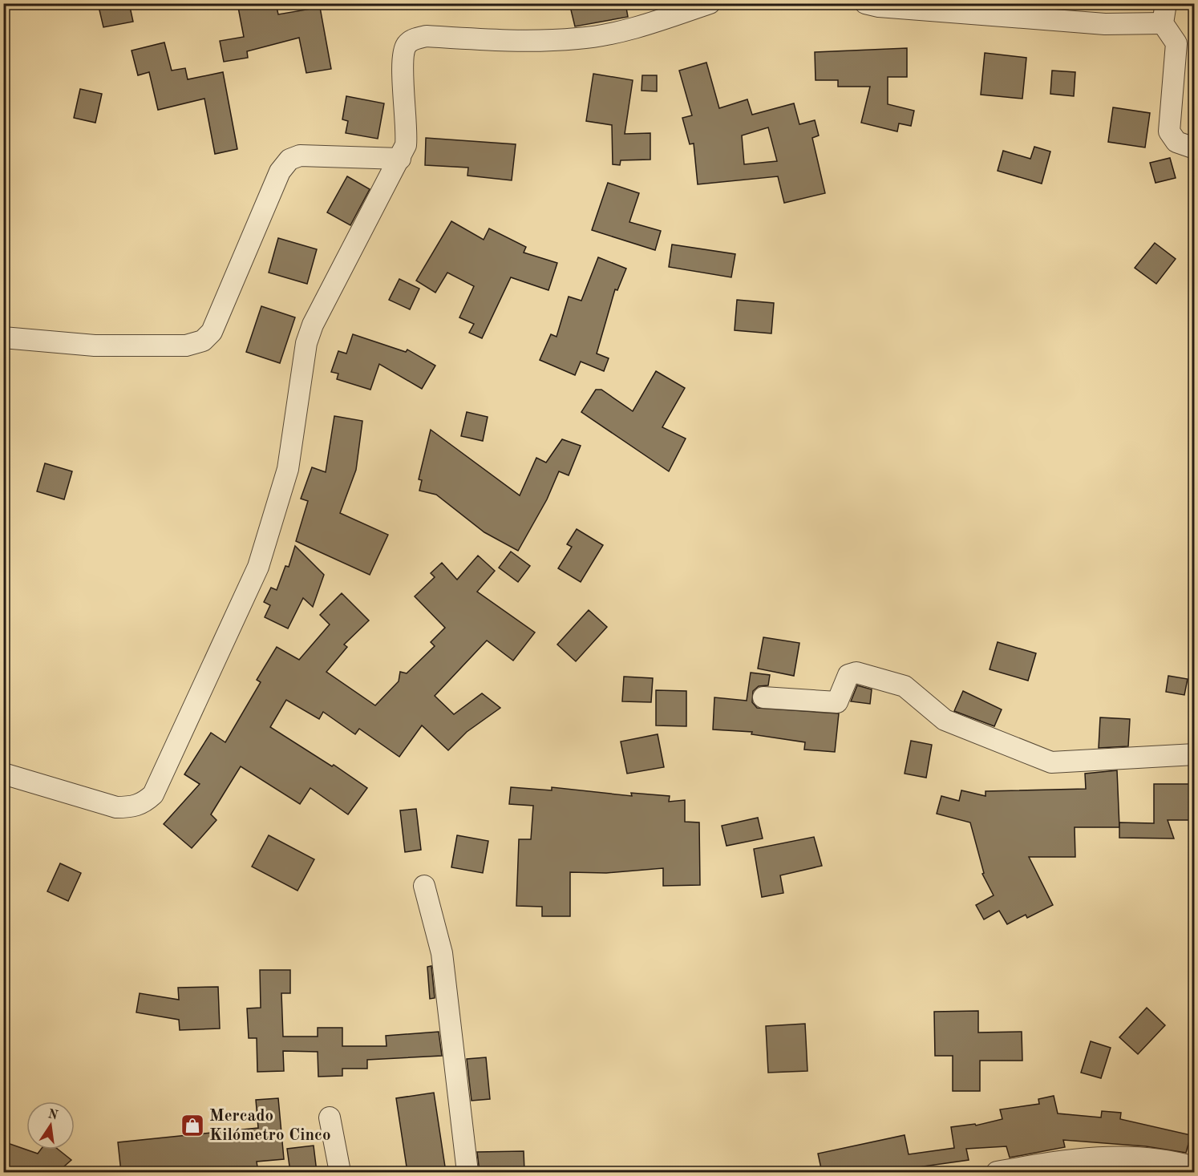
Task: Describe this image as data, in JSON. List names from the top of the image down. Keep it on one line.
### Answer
{"places":{"shop":["Mercado Kilómetro Cinco"]},"north":"top"}
